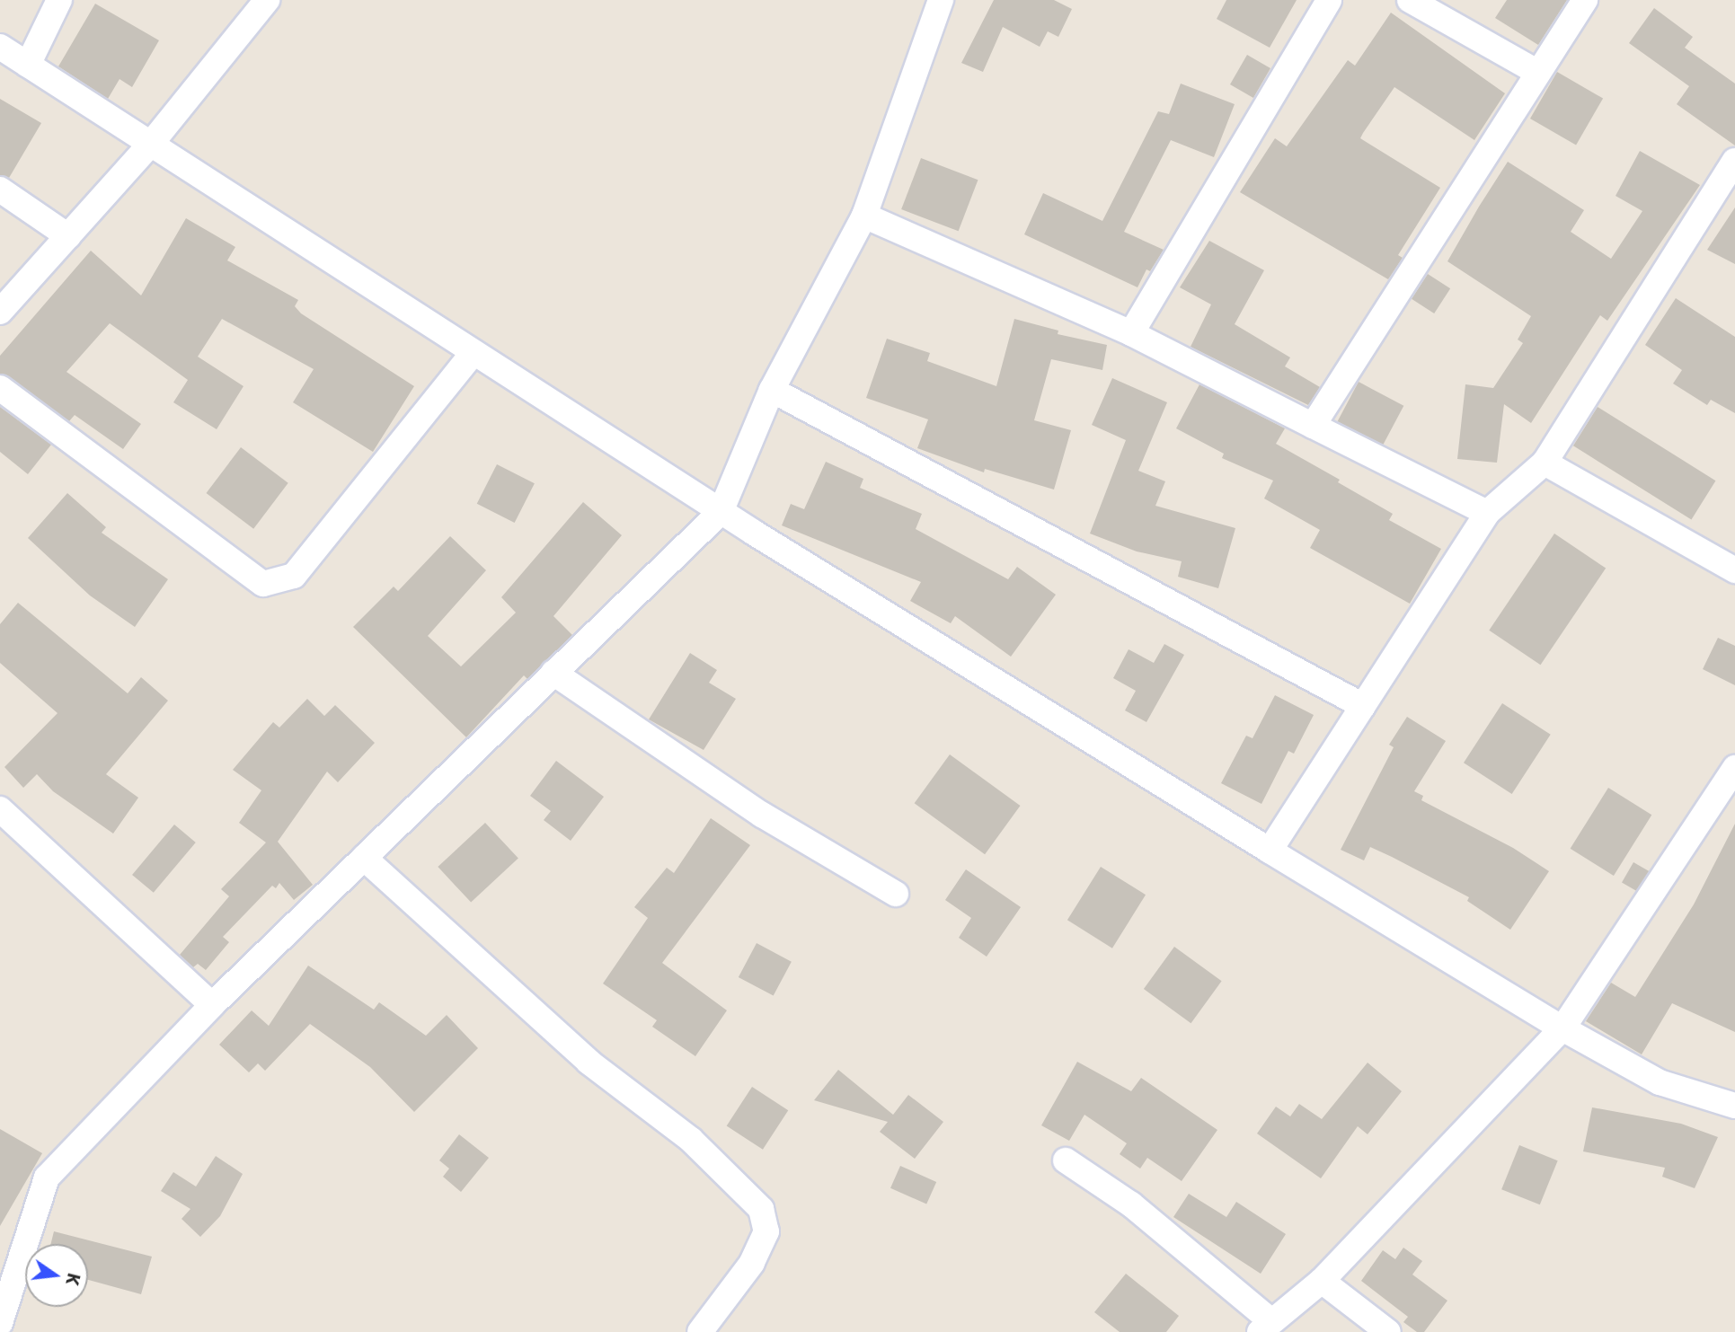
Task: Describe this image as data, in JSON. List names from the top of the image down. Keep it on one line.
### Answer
{"north":"right"}
